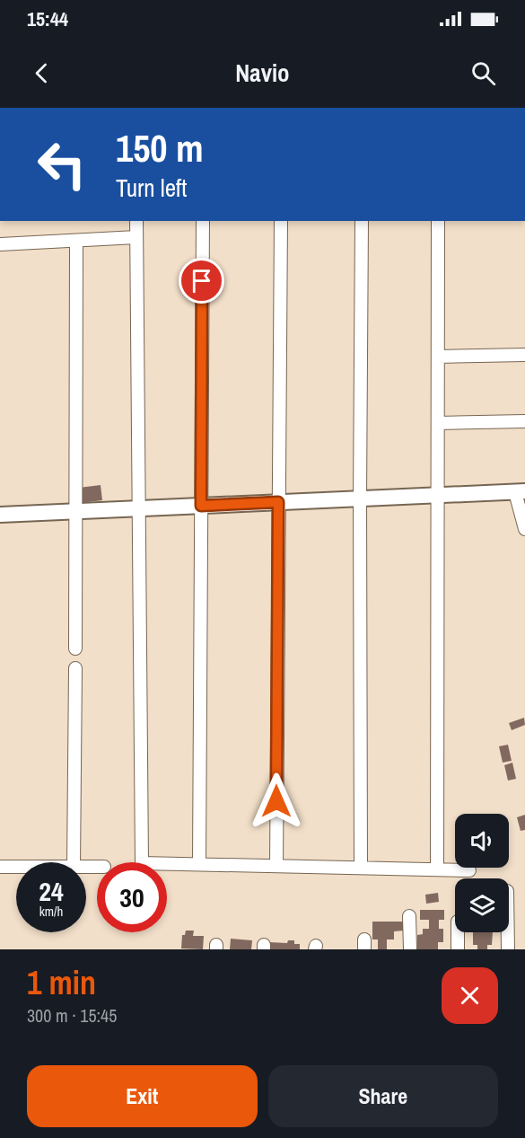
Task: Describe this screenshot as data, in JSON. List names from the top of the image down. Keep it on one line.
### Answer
{"page":{"status":"15:44","header":"Navio","turn":["150 m","Turn left"],"speed":"24 km/h","limit":"30","heading":["1 min","300 m · 15:45"],"buttons":["Exit","Share"]}}
